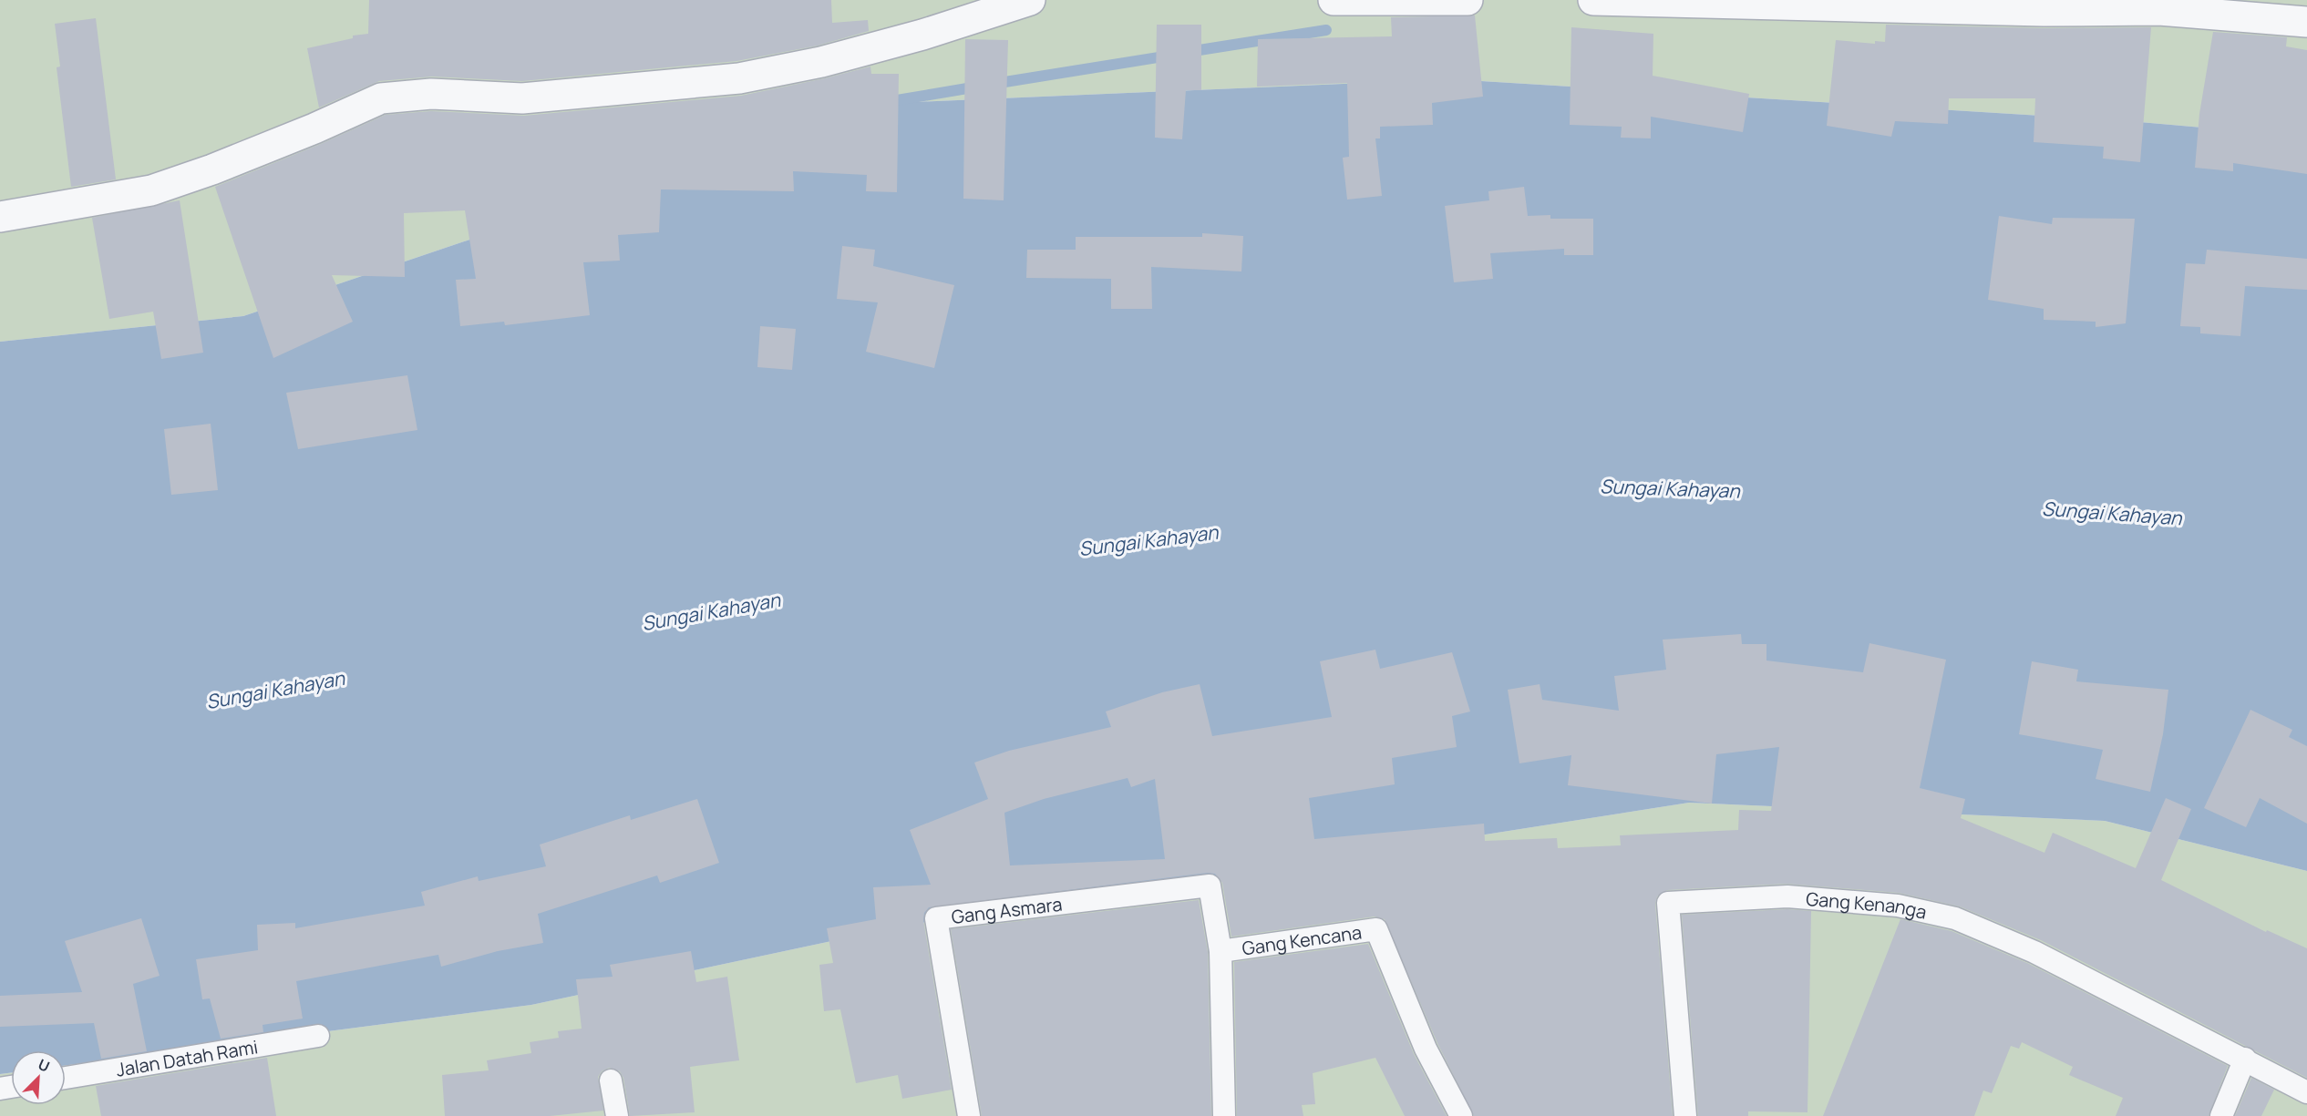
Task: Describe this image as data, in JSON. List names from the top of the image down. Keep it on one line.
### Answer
{"streets":{"lane":["Gang Kenanga","Gang Asmara","Gang Kencana","Jalan Datah Rami"]},"crossings":[["Gang Asmara","Gang Kencana"]],"water":["Sungai Kahayan"],"north":"top right"}
